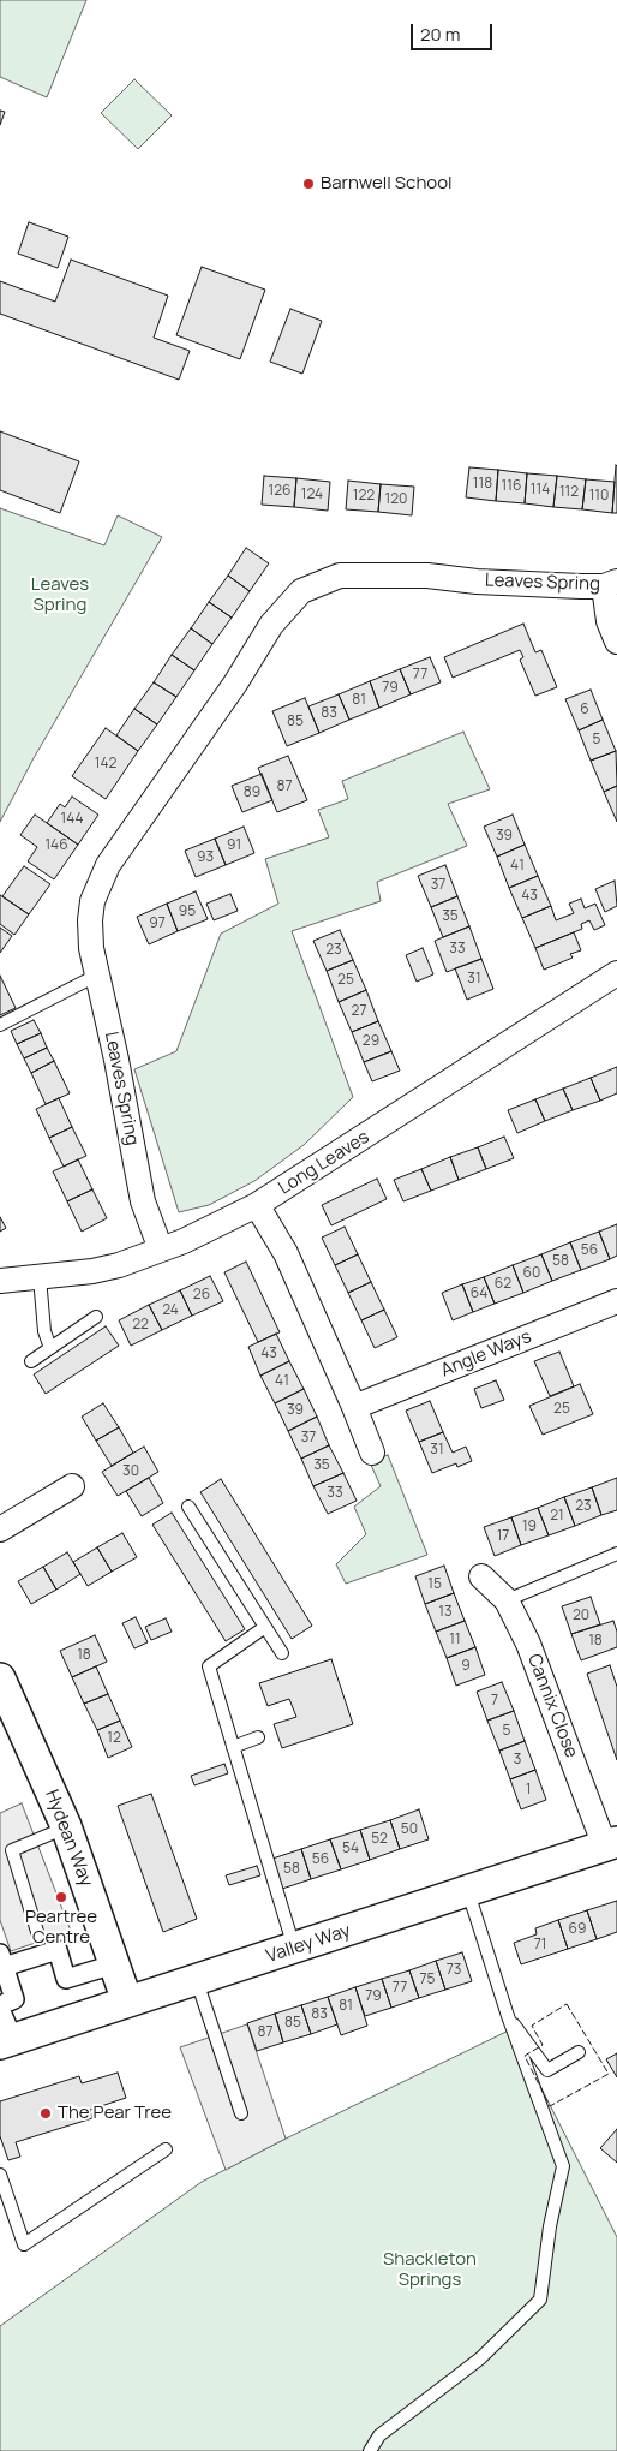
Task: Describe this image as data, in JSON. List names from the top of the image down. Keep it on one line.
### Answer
{"streets":{"street":["Leaves Spring","Long Leaves","Angle Ways","Cannix Close","Hydean Way","Valley Way"]},"crossings":[["Leaves Spring","Long Leaves"],["Cannix Close","Valley Way"],["Hydean Way","Valley Way"]],"parks":["Leaves Spring","Shackleton Springs"],"places":["Barnwell School","Peartree Centre","The Pear Tree"],"house_numbers":["118","116","114","126","112","124","122","110","120","77","79","81","6","83","85","5","142","87","89","144","39","146","91","93","41","37","43","95","35","97","33","23","31","25","27","29","56","58","60","62","64","26","24","22","43","41","25","39","37","31","35","30","33","23","21","19","17","15","13","20","11","18","18","9","7","5","12","3","1","50","52","54","56","58","69","71","73","75","77","79","81","83","85","87"],"scale_bar":"20 m"}
